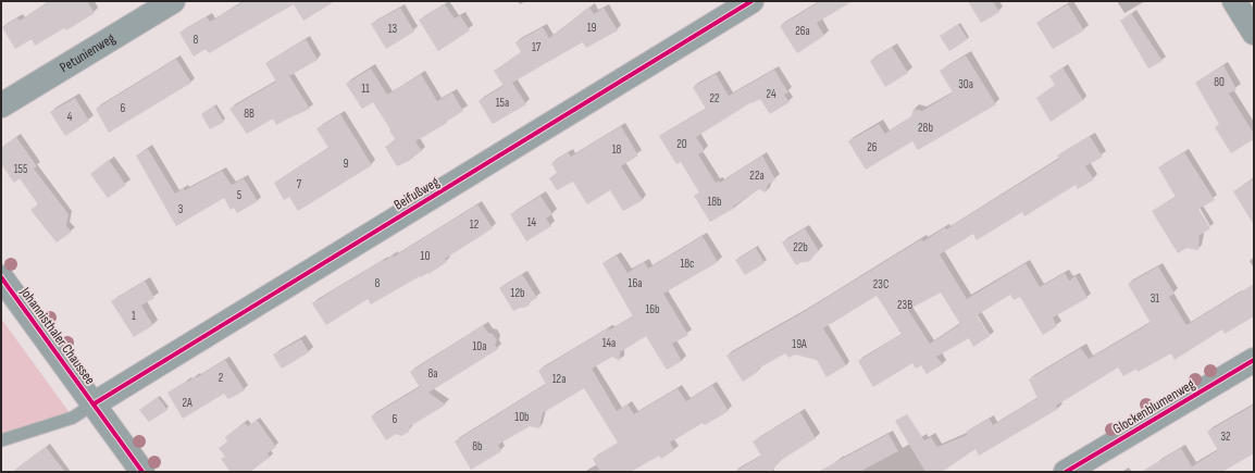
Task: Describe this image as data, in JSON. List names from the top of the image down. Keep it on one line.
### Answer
{"streets":{"street":["Petunienweg","Beifußweg","Johannisthaler Chaussee","Glockenblumenweg"]},"crossings":[["Beifußweg","Johannisthaler Chaussee"]],"house_numbers":["19","13","26a","8","17","80","30a","11","24","22","15a","6","8B","4","28b","20","26","18","9","155","22a","7","5","18b","3","14","12","22b","10","18c","8","16a","23C","12b","31","23B","16b","1","14a","19A","10a","8a","2","12a","2A","10b","6","32","8b"]}
